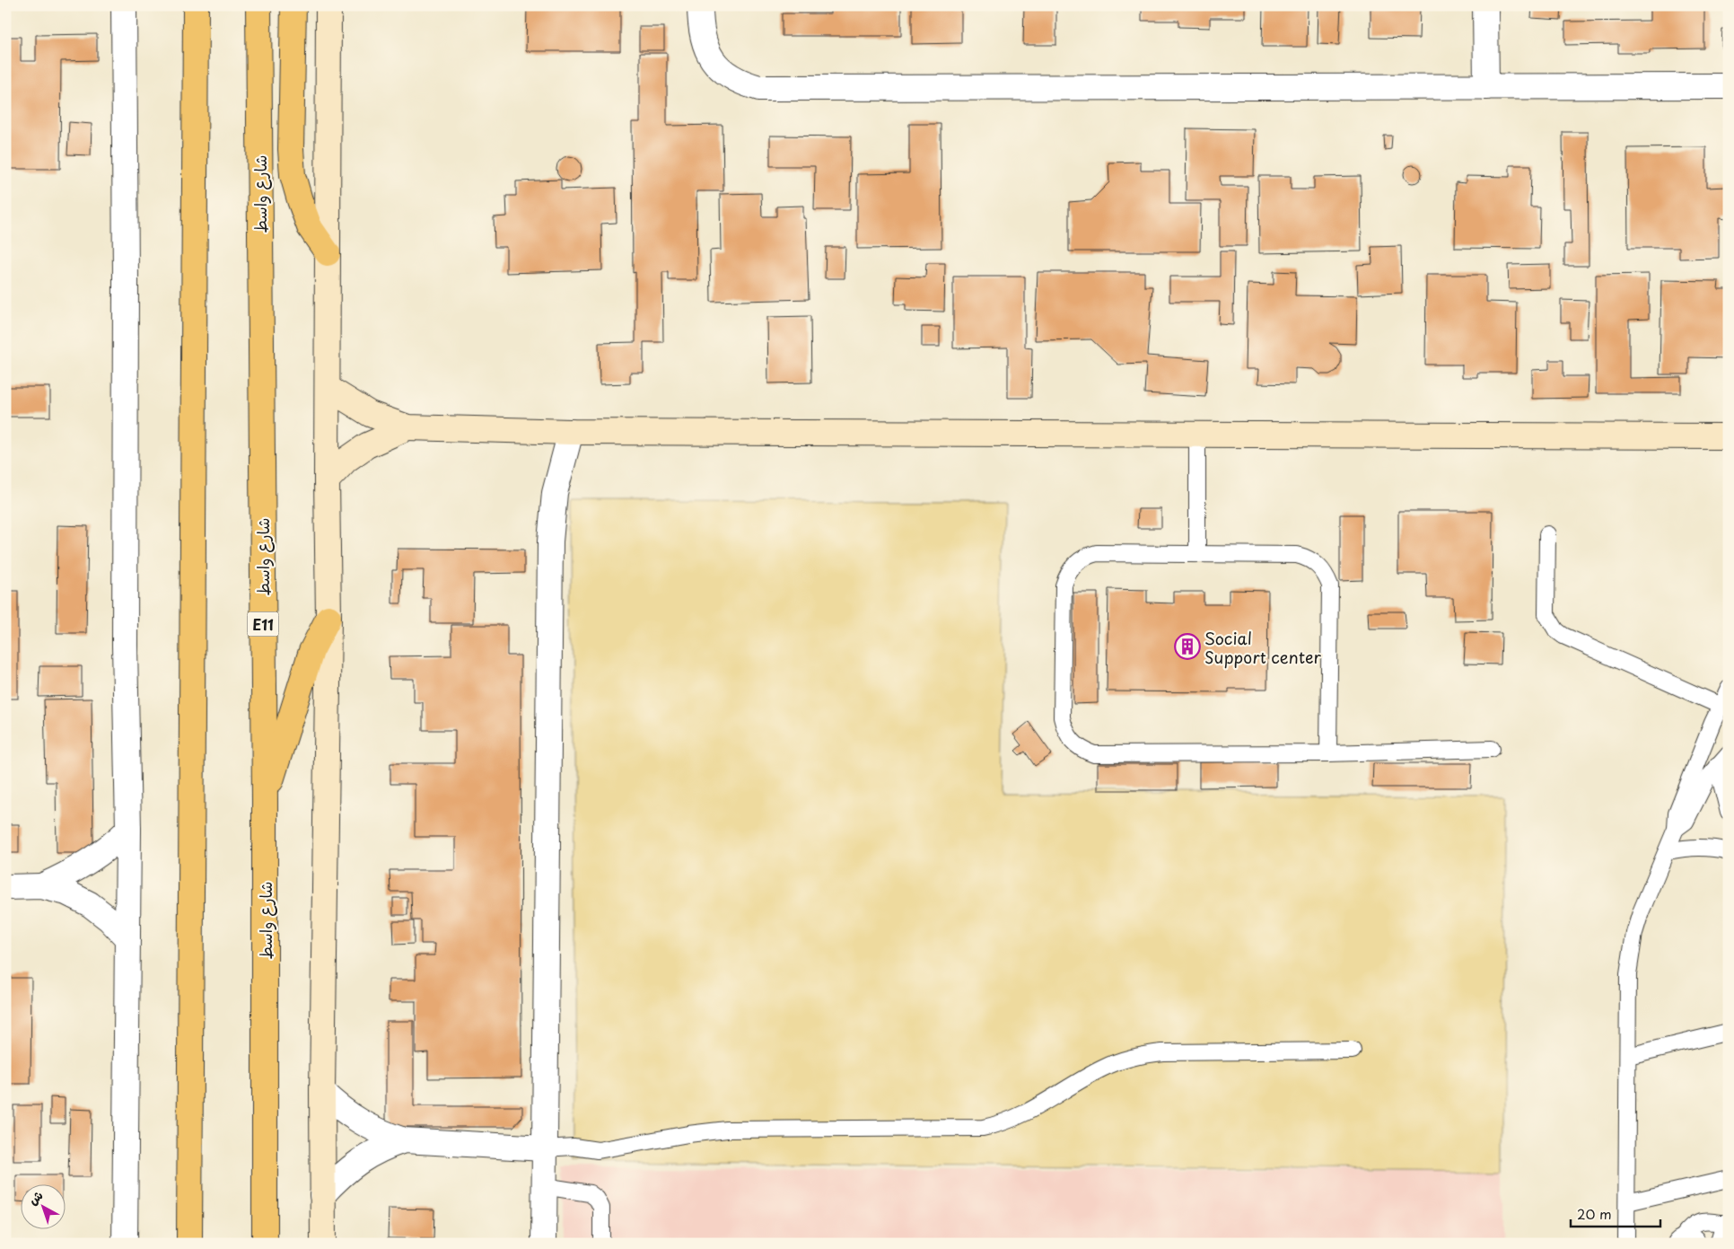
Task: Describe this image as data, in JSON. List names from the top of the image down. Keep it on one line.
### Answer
{"streets":{"highway":["شارع واسط","E11"]},"places":{"building":["Social Support center"]},"scale_bar":"20 m","north":"top left"}
